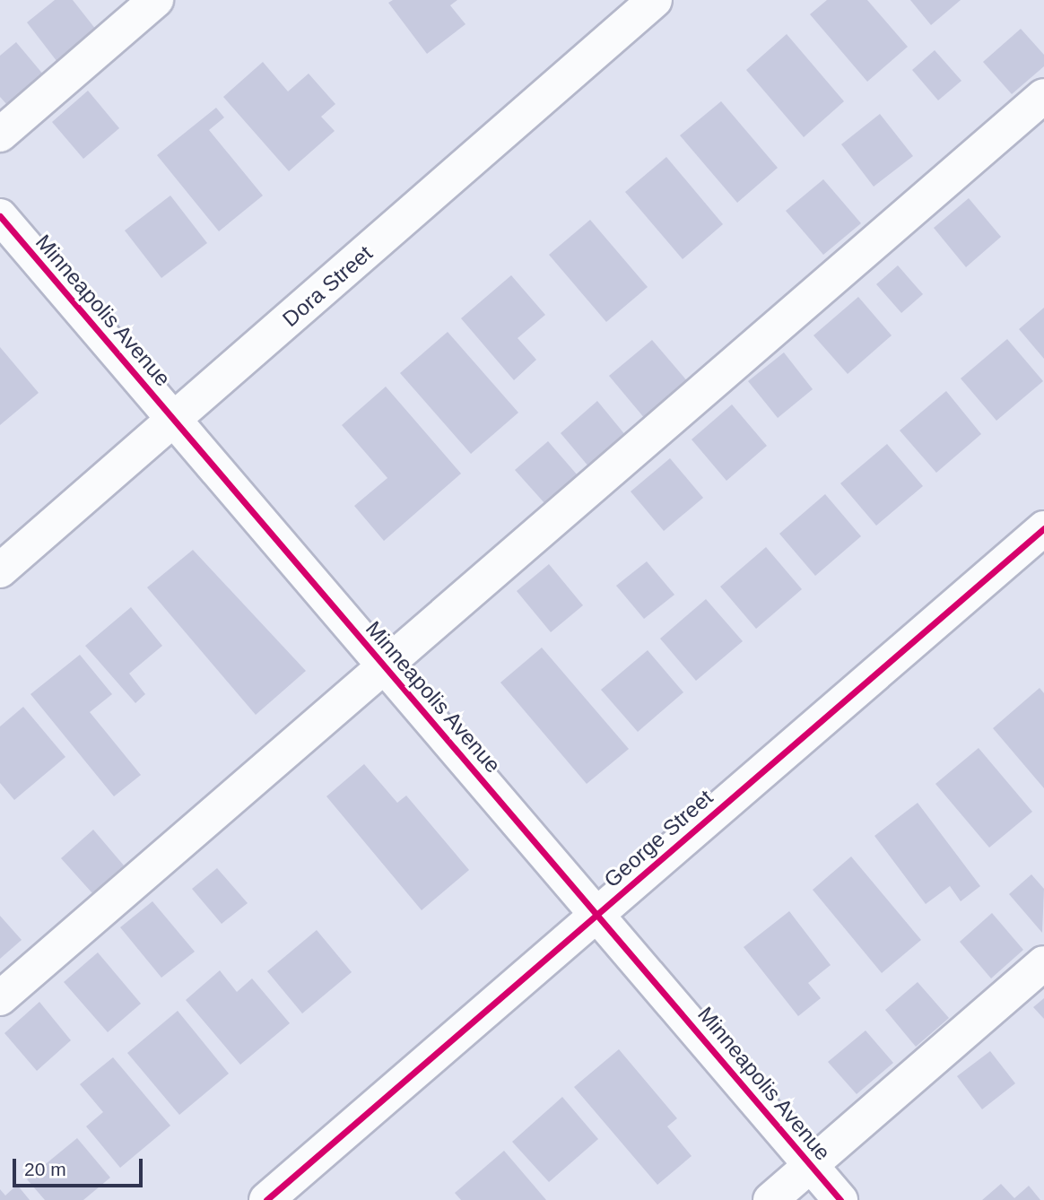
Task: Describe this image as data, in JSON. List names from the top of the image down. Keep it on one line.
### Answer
{"streets":{"street":["Dora Street","Minneapolis Avenue","George Street"]},"crossings":[["Dora Street","Minneapolis Avenue"],["Minneapolis Avenue","George Street"]],"scale_bar":"20 m"}
